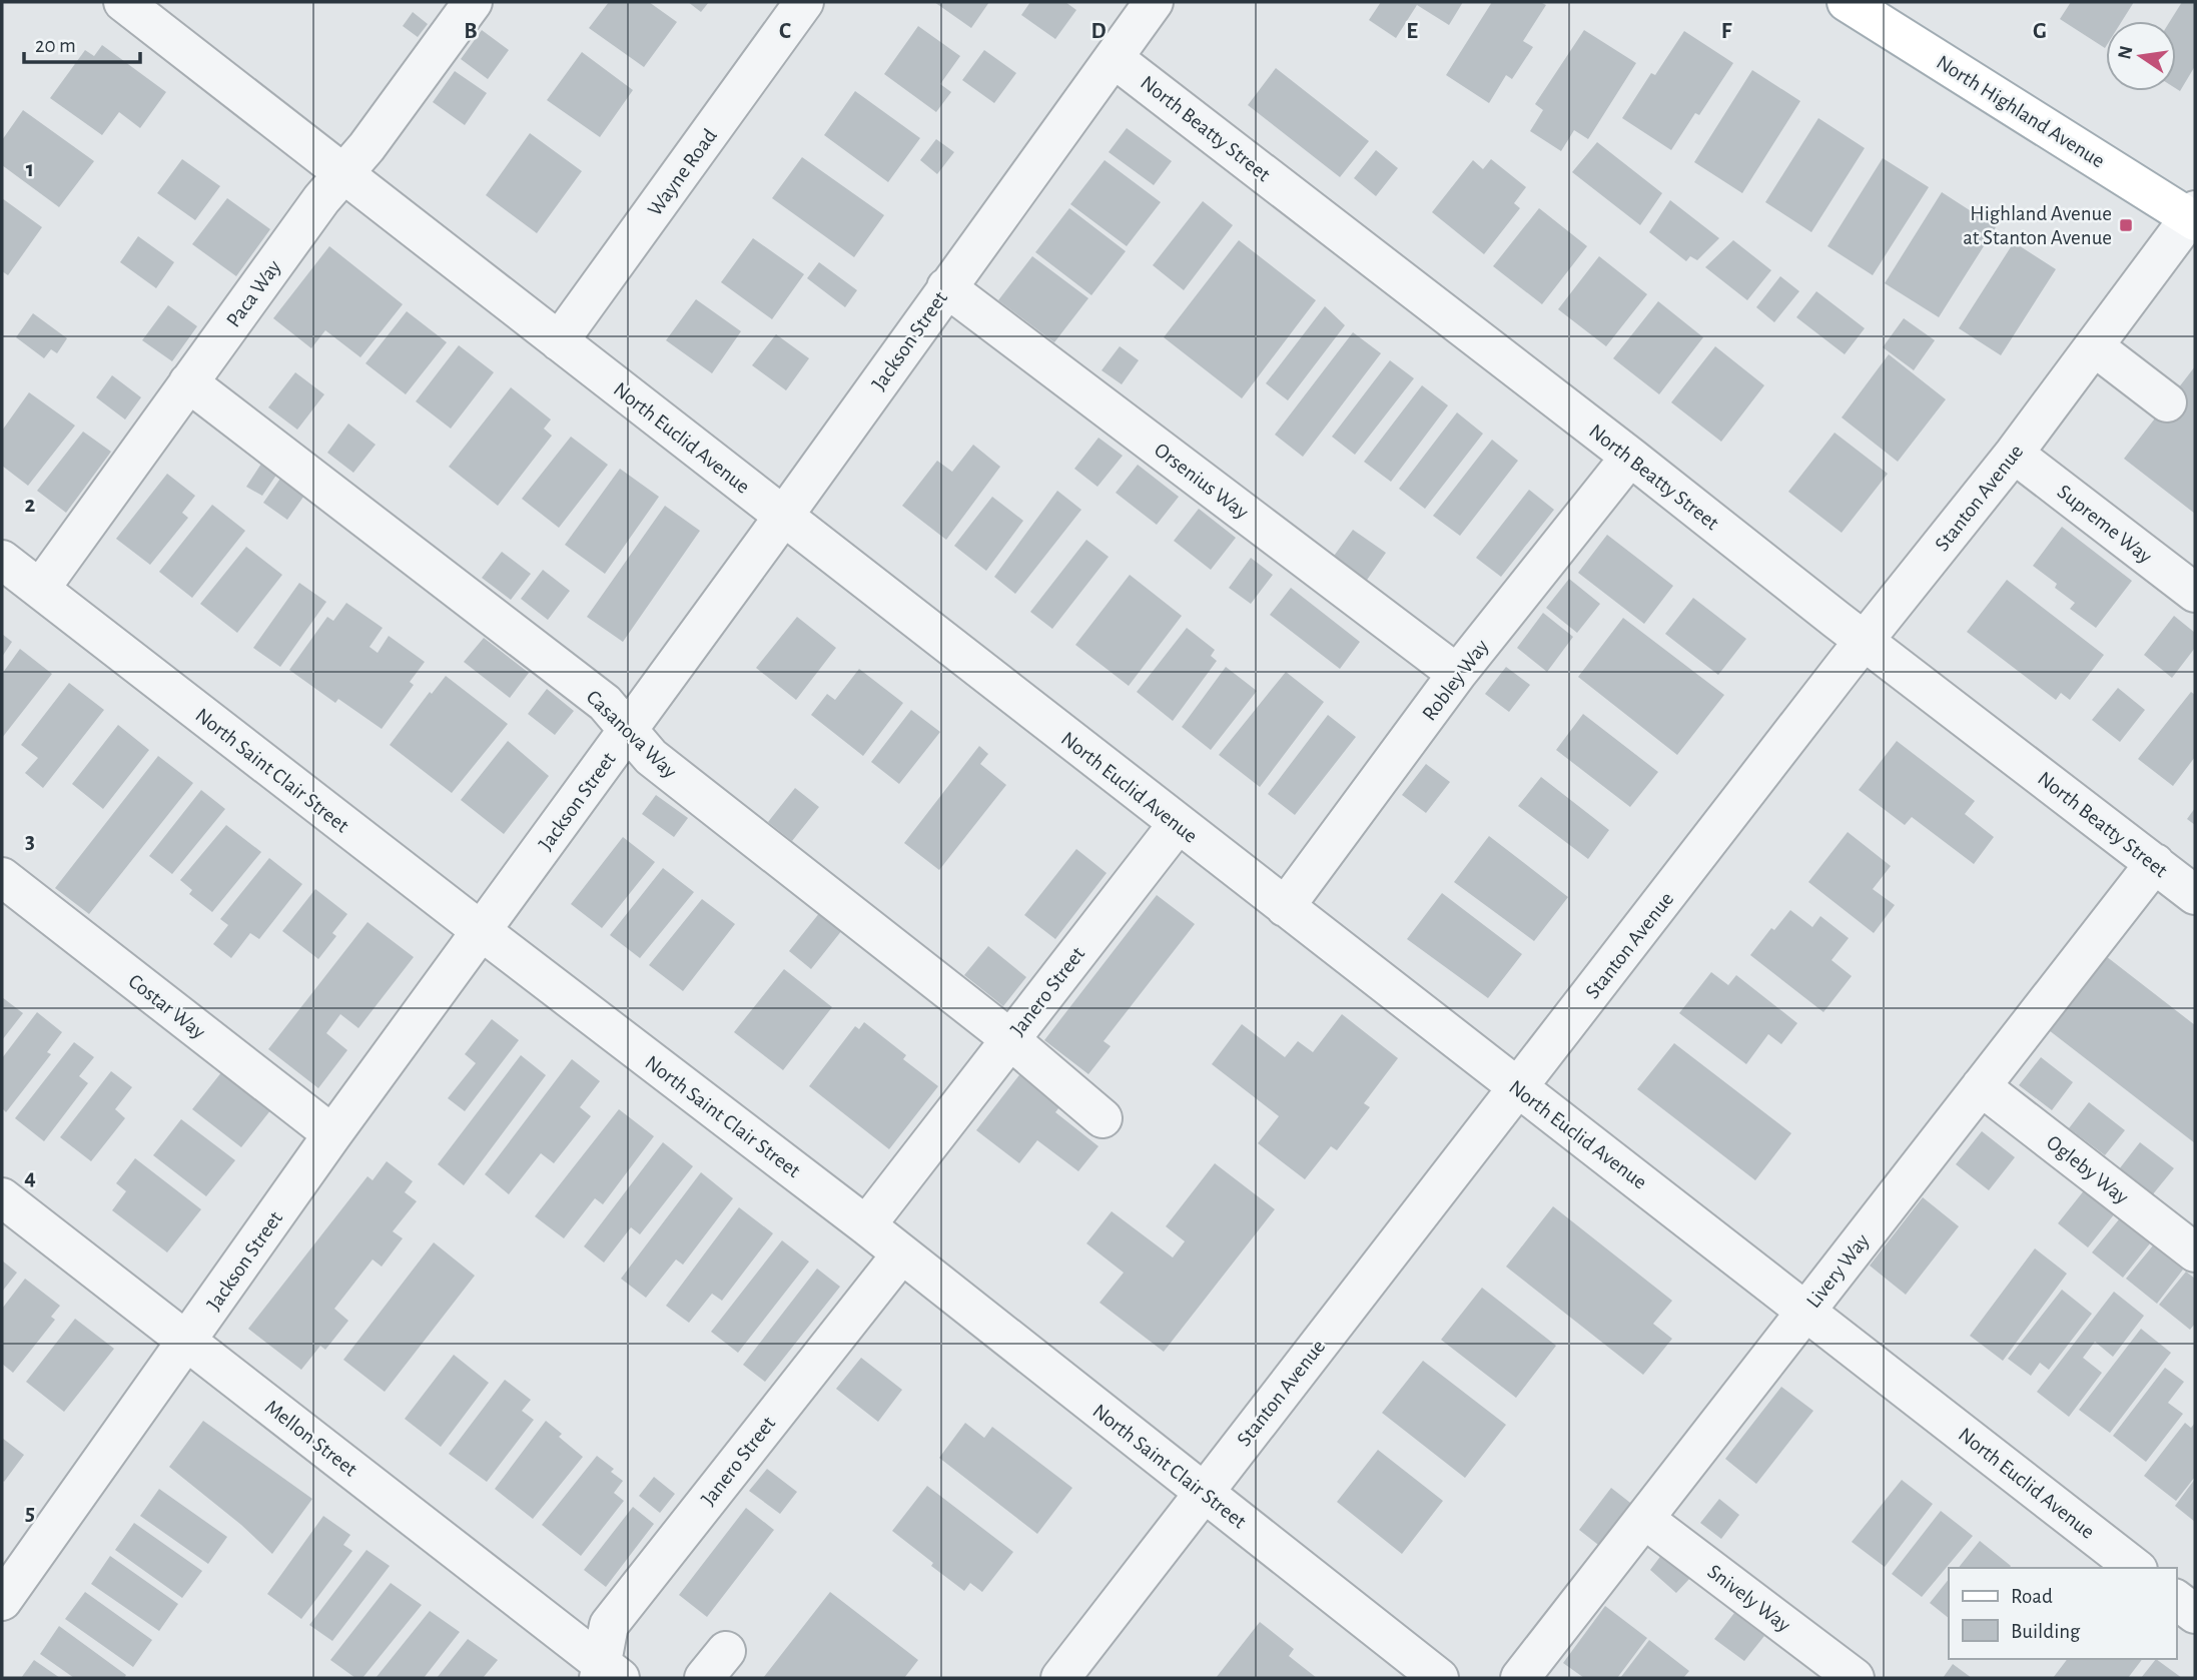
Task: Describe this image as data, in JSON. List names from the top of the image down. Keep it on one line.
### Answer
{"streets":{"main road":["North Highland Avenue"],"street":["North Beatty Street","Wayne Road","Paca Way","Jackson Street","North Euclid Avenue","Orsenius Way","Stanton Avenue","Supreme Way","Robley Way","Casanova Way","North Saint Clair Street","Janero Street","Costar Way","Ogleby Way","Livery Way","Mellon Street","Snively Way"]},"crossings":[["North Highland Avenue","Stanton Avenue"],["North Beatty Street","Jackson Street"],["North Beatty Street","Stanton Avenue"],["North Beatty Street","Robley Way"],["North Beatty Street","Livery Way"],["Wayne Road","North Euclid Avenue"],["Paca Way","North Euclid Avenue"],["Paca Way","Casanova Way"],["Paca Way","North Saint Clair Street"],["Jackson Street","North Euclid Avenue"],["Jackson Street","Orsenius Way"],["Jackson Street","Casanova Way"],["Jackson Street","North Saint Clair Street"],["Jackson Street","Costar Way"],["Jackson Street","Mellon Street"],["North Euclid Avenue","Stanton Avenue"],["North Euclid Avenue","Robley Way"],["North Euclid Avenue","Janero Street"],["North Euclid Avenue","Livery Way"],["Orsenius Way","Robley Way"],["Stanton Avenue","Supreme Way"],["Stanton Avenue","North Saint Clair Street"],["Casanova Way","Janero Street"],["North Saint Clair Street","Janero Street"],["Janero Street","Mellon Street"],["Ogleby Way","Livery Way"],["Livery Way","Snively Way"]],"places":{"transit":["Highland Avenue at Stanton Avenue"]},"legend":["Road","Building"],"scale_bar":"20 m","north":"left","grid":{"columns":["B","C","D","E","F","G"],"rows":["1","2","3","4","5"]}}
